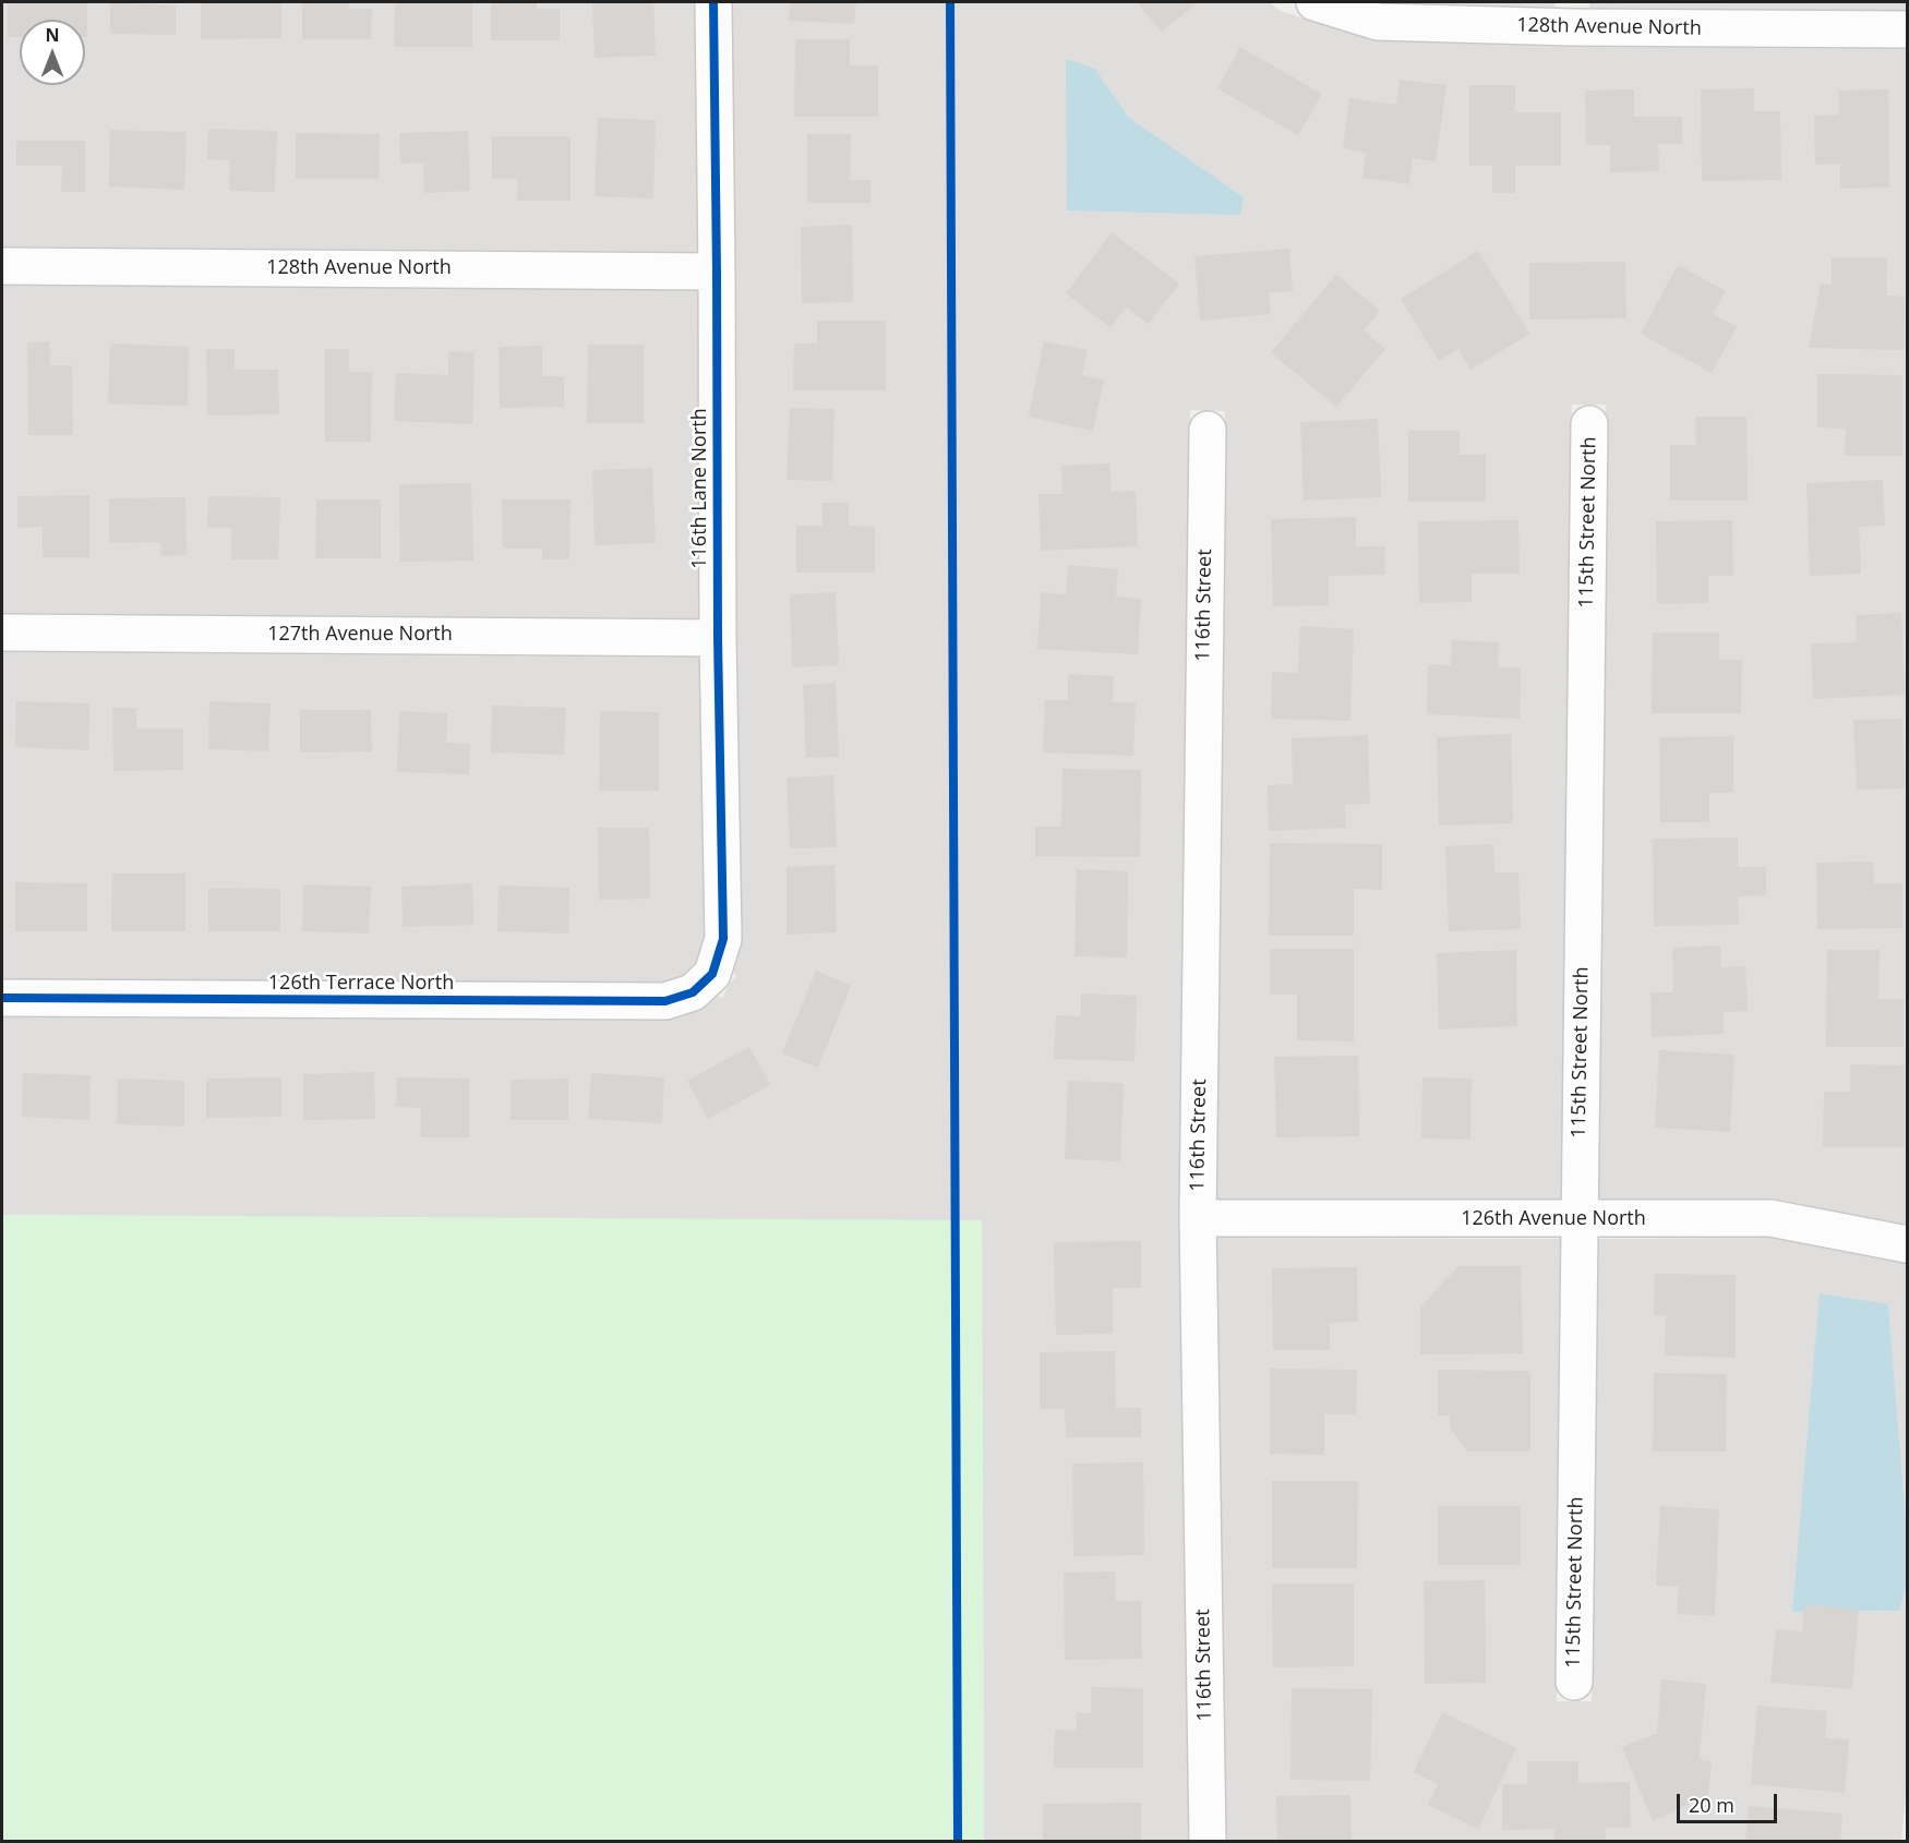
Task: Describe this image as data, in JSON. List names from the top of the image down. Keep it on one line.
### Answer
{"streets":{"street":["128th Avenue North","116th Lane North","115th Street North","116th Street","127th Avenue North","126th Terrace North","126th Avenue North"]},"crossings":[["128th Avenue North","116th Lane North"],["116th Lane North","127th Avenue North"],["116th Lane North","126th Terrace North"],["115th Street North","126th Avenue North"],["116th Street","126th Avenue North"]],"scale_bar":"20 m","north":"top"}
